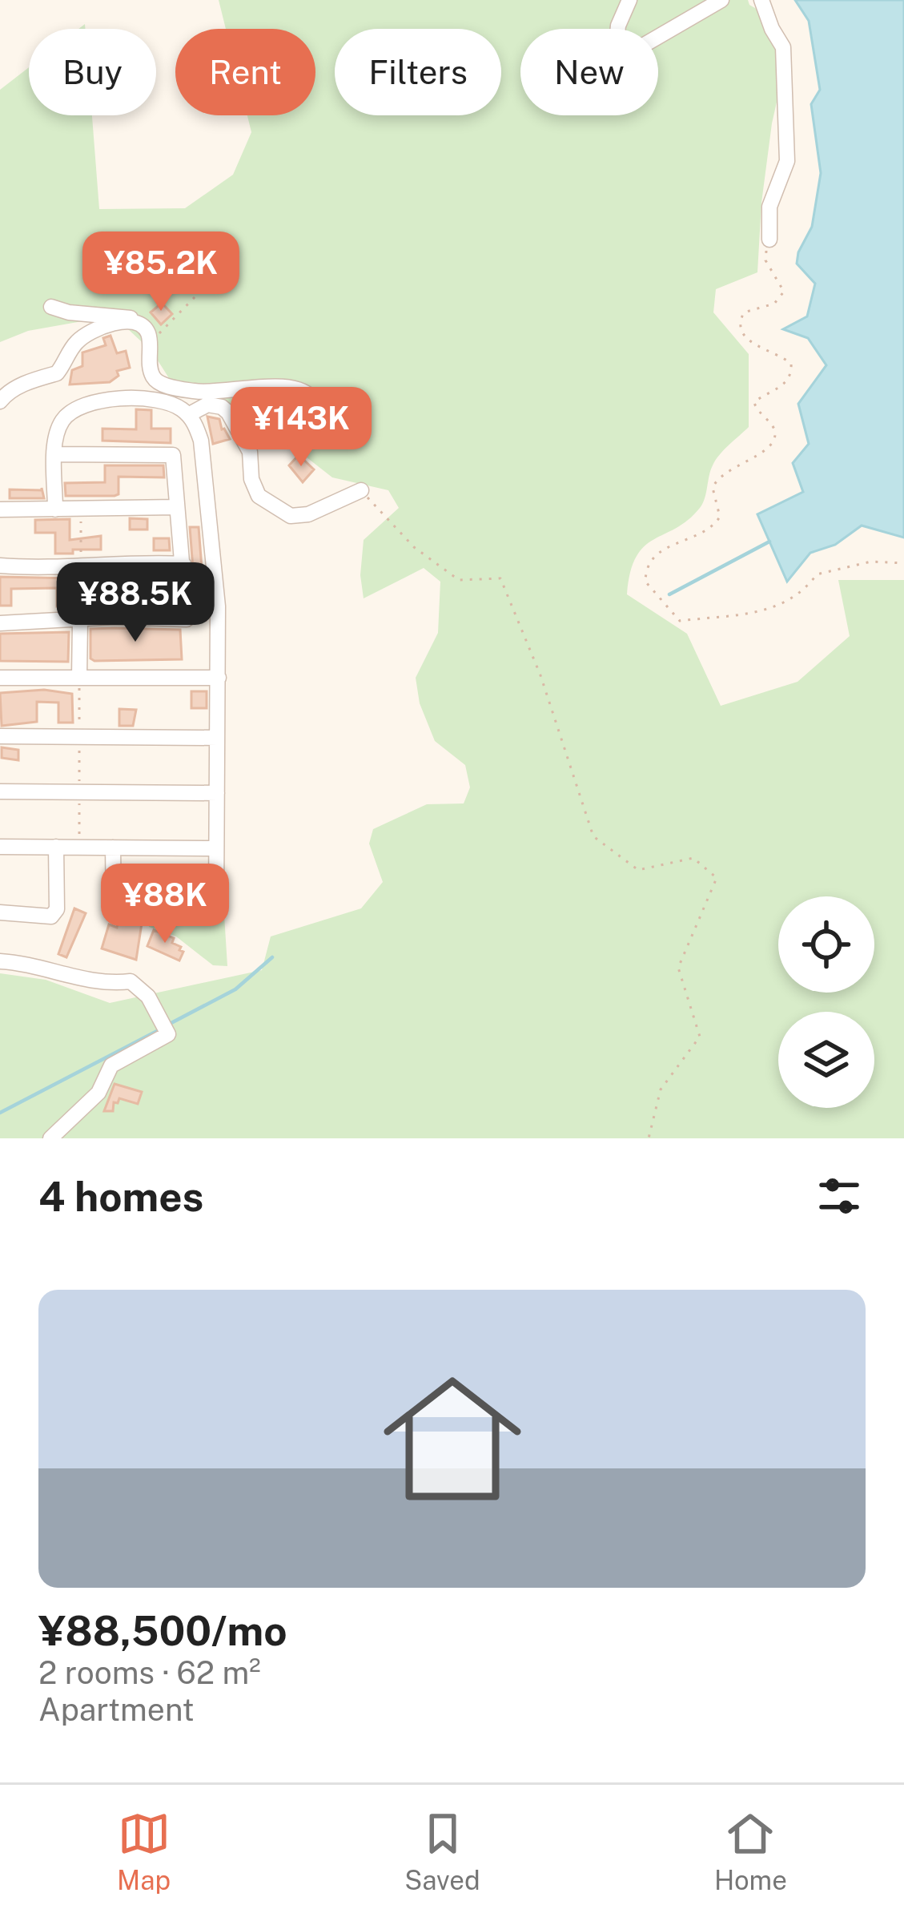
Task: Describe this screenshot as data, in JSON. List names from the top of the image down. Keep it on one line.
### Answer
{"page":{"chip":["Buy","Rent","Filters","New"],"price":["¥85.2K","¥143K","¥88.5K","¥88K"],"heading":"4 homes","list":[{"name":"¥88,500/mo","note":"2 rooms · 62 m² · Apartment"}],"tabs":["Map","Saved","Home"]}}
